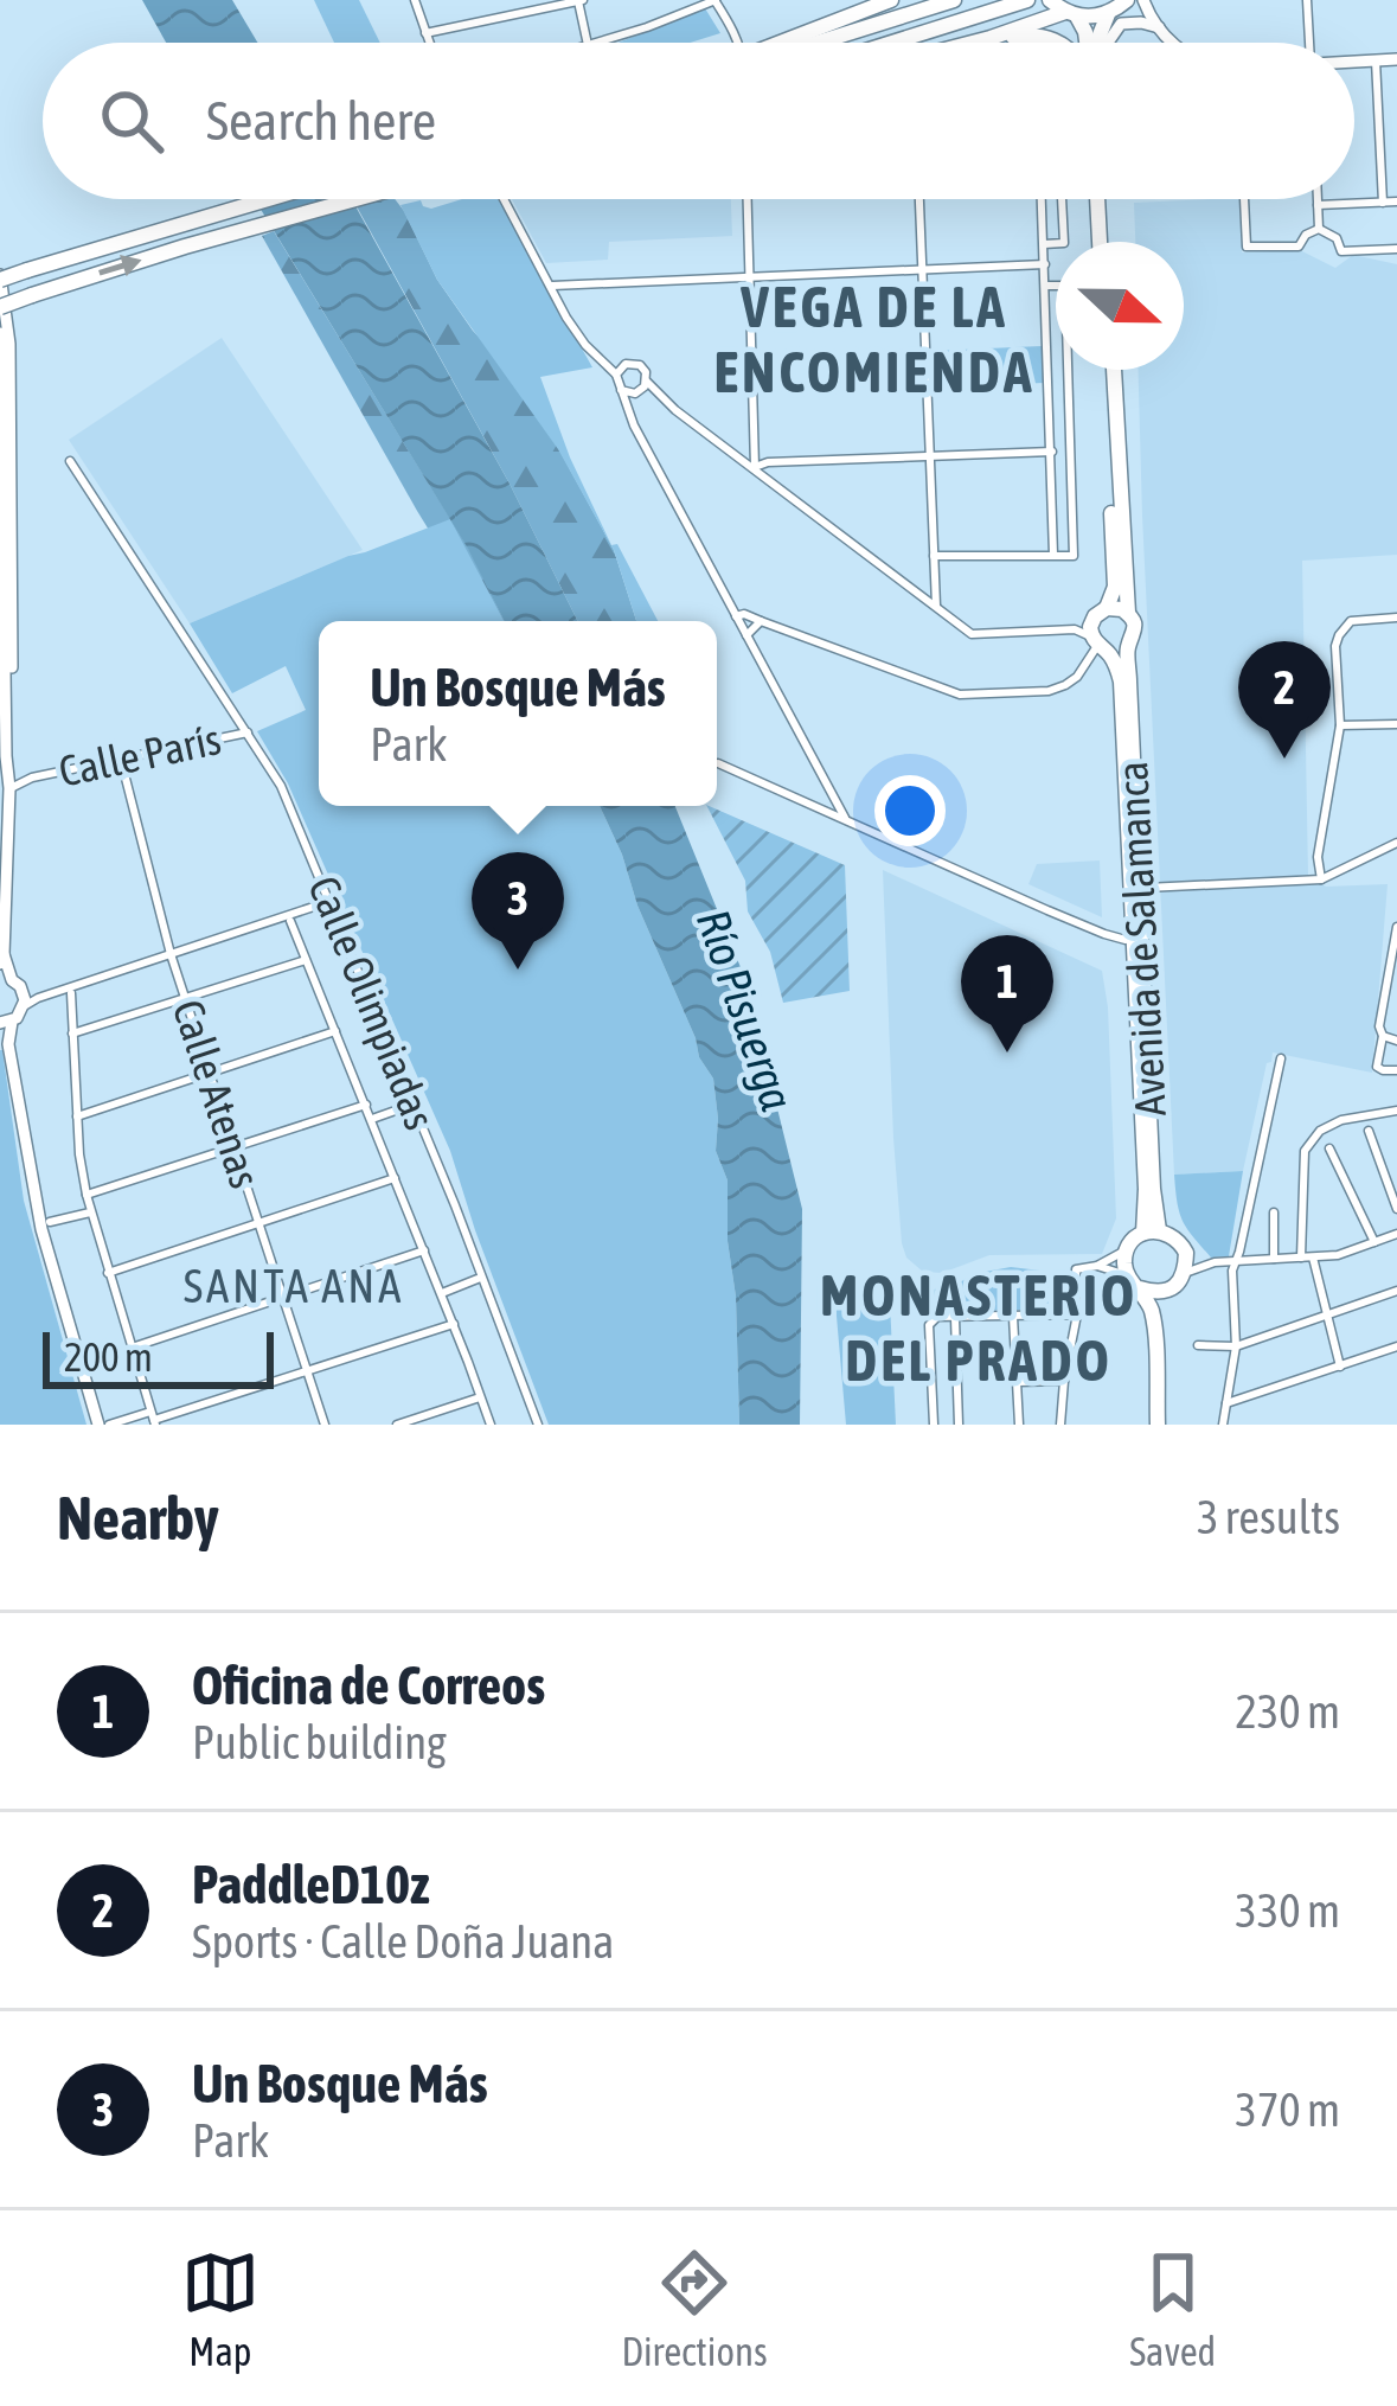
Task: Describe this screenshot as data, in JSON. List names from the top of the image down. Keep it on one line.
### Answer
{"streets":{"highway":["Avenida de Salamanca"],"street":["Calle París","Calle Olimpiadas","Calle Atenas"]},"crossings":[["Calle París","Calle Olimpiadas"],["Calle París","Calle Atenas"]],"districts":["VEGA DE LA ENCOMIENDA","SANTA ANA","MONASTERIO DEL PRADO"],"water":["Río Pisuerga"],"scale_bar":"200 m","north":"right","page":{"search":"Search here","popup":["Un Bosque Más","Park"],"pins":["2","3","1"],"scale":"200 m","heading":["Nearby","3 results"],"list":[{"mark":"1","name":"Oficina de Correos","note":"Public building","value":"230 m"},{"mark":"2","name":"PaddleD10z","note":"Sports · Calle Doña Juana","value":"330 m"},{"mark":"3","name":"Un Bosque Más","note":"Park","value":"370 m"}],"nav":["Map","Directions","Saved"]}}
